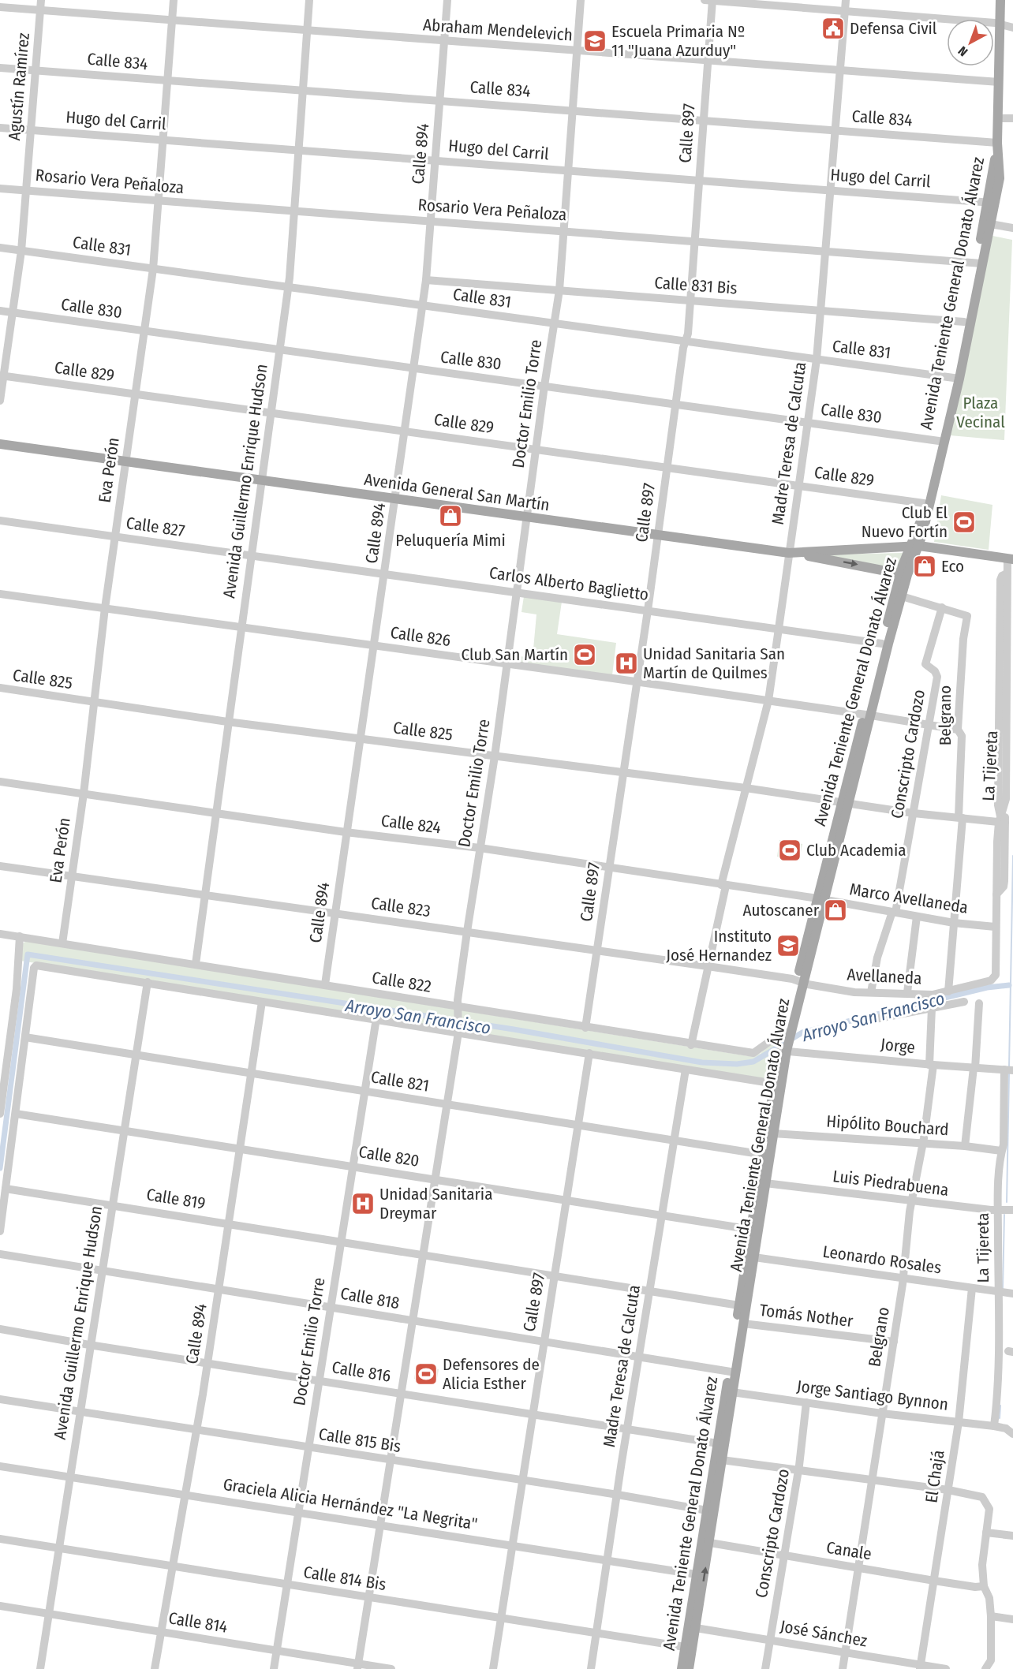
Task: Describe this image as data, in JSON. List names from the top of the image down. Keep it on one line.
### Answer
{"streets":{"main road":["Avenida Teniente General Donato Álvarez","Avenida General San Martín"],"street":["Abraham Mendelevich","Calle 834","Agustín Ramírez","Hugo del Carril","Calle 897","Calle 894","Rosario Vera Peñaloza","Calle 831","Calle 831 Bis","Calle 830","Calle 829","Doctor Emilio Torre","Madre Teresa de Calcuta","Eva Perón","Avenida Guillermo Enrique Hudson","Calle 827","Carlos Alberto Baglietto","Calle 826","Calle 825","Belgrano","Conscripto Cardozo","La Tijereta","Calle 824","Marco Avellaneda","Calle 823","Avellaneda","Calle 822","Jorge","Calle 821","Hipólito Bouchard","Calle 820","Luis Piedrabuena","Calle 819","Leonardo Rosales","Calle 818","Tomás Nother","Calle 816","Jorge Santiago Bynnon","Calle 815 Bis","El Chajá","Graciela Alicia Hernández \"La Negrita\"","Canale","Calle 814 Bis","Calle 814","José Sánchez"]},"crossings":[["Abraham Mendelevich","Agustín Ramírez"],["Abraham Mendelevich","Calle 897"],["Abraham Mendelevich","Calle 894"],["Abraham Mendelevich","Avenida Teniente General Donato Álvarez"],["Abraham Mendelevich","Doctor Emilio Torre"],["Abraham Mendelevich","Madre Teresa de Calcuta"],["Abraham Mendelevich","Eva Perón"],["Abraham Mendelevich","Avenida Guillermo Enrique Hudson"],["Calle 834","Agustín Ramírez"],["Calle 834","Calle 897"],["Calle 834","Calle 894"],["Calle 834","Avenida Teniente General Donato Álvarez"],["Calle 834","Doctor Emilio Torre"],["Calle 834","Madre Teresa de Calcuta"],["Calle 834","Eva Perón"],["Calle 834","Avenida Guillermo Enrique Hudson"],["Agustín Ramírez","Hugo del Carril"],["Agustín Ramírez","Rosario Vera Peñaloza"],["Agustín Ramírez","Calle 831"],["Agustín Ramírez","Calle 830"],["Agustín Ramírez","Calle 829"],["Hugo del Carril","Calle 897"],["Hugo del Carril","Calle 894"],["Hugo del Carril","Avenida Teniente General Donato Álvarez"],["Hugo del Carril","Doctor Emilio Torre"],["Hugo del Carril","Madre Teresa de Calcuta"],["Hugo del Carril","Eva Perón"],["Hugo del Carril","Avenida Guillermo Enrique Hudson"],["Calle 897","Rosario Vera Peñaloza"],["Calle 897","Calle 831"],["Calle 897","Calle 831 Bis"],["Calle 897","Calle 830"],["Calle 897","Calle 829"],["Calle 897","Avenida General San Martín"],["Calle 897","Carlos Alberto Baglietto"],["Calle 897","Calle 826"],["Calle 897","Calle 825"],["Calle 897","Calle 824"],["Calle 897","Calle 823"],["Calle 897","Calle 822"],["Calle 897","Calle 821"],["Calle 897","Calle 820"],["Calle 897","Calle 819"],["Calle 897","Calle 818"],["Calle 897","Calle 816"],["Calle 897","Calle 815 Bis"],["Calle 897","Graciela Alicia Hernández \"La Negrita\""],["Calle 897","Calle 814 Bis"],["Calle 894","Rosario Vera Peñaloza"],["Calle 894","Calle 831"],["Calle 894","Calle 831 Bis"],["Calle 894","Calle 830"],["Calle 894","Calle 829"],["Calle 894","Avenida General San Martín"],["Calle 894","Carlos Alberto Baglietto"],["Calle 894","Calle 826"],["Calle 894","Calle 825"],["Calle 894","Calle 824"],["Calle 894","Calle 823"],["Calle 894","Calle 822"],["Calle 894","Calle 821"],["Calle 894","Calle 820"],["Calle 894","Calle 819"],["Calle 894","Calle 818"],["Calle 894","Calle 816"],["Calle 894","Calle 815 Bis"],["Calle 894","Graciela Alicia Hernández \"La Negrita\""],["Calle 894","Calle 814 Bis"],["Calle 894","Calle 814"],["Rosario Vera Peñaloza","Avenida Teniente General Donato Álvarez"],["Rosario Vera Peñaloza","Doctor Emilio Torre"],["Rosario Vera Peñaloza","Madre Teresa de Calcuta"],["Rosario Vera Peñaloza","Eva Perón"],["Rosario Vera Peñaloza","Avenida Guillermo Enrique Hudson"],["Calle 831","Avenida Teniente General Donato Álvarez"],["Calle 831","Doctor Emilio Torre"],["Calle 831","Madre Teresa de Calcuta"],["Calle 831","Eva Perón"],["Calle 831","Avenida Guillermo Enrique Hudson"],["Calle 831 Bis","Avenida Teniente General Donato Álvarez"],["Calle 831 Bis","Doctor Emilio Torre"],["Calle 831 Bis","Madre Teresa de Calcuta"],["Avenida Teniente General Donato Álvarez","Calle 830"],["Avenida Teniente General Donato Álvarez","Calle 829"],["Avenida Teniente General Donato Álvarez","Avenida General San Martín"],["Avenida Teniente General Donato Álvarez","Carlos Alberto Baglietto"],["Avenida Teniente General Donato Álvarez","Calle 826"],["Avenida Teniente General Donato Álvarez","Calle 825"],["Avenida Teniente General Donato Álvarez","Calle 824"],["Avenida Teniente General Donato Álvarez","Marco Avellaneda"],["Avenida Teniente General Donato Álvarez","Calle 823"],["Avenida Teniente General Donato Álvarez","Avellaneda"],["Avenida Teniente General Donato Álvarez","Calle 822"],["Avenida Teniente General Donato Álvarez","Jorge"],["Avenida Teniente General Donato Álvarez","Calle 821"],["Avenida Teniente General Donato Álvarez","Hipólito Bouchard"],["Avenida Teniente General Donato Álvarez","Calle 820"],["Avenida Teniente General Donato Álvarez","Luis Piedrabuena"],["Avenida Teniente General Donato Álvarez","Calle 819"],["Avenida Teniente General Donato Álvarez","Leonardo Rosales"],["Avenida Teniente General Donato Álvarez","Calle 818"],["Avenida Teniente General Donato Álvarez","Tomás Nother"],["Avenida Teniente General Donato Álvarez","Calle 816"],["Avenida Teniente General Donato Álvarez","Jorge Santiago Bynnon"],["Avenida Teniente General Donato Álvarez","Calle 815 Bis"],["Avenida Teniente General Donato Álvarez","Graciela Alicia Hernández \"La Negrita\""],["Avenida Teniente General Donato Álvarez","Canale"],["Avenida Teniente General Donato Álvarez","Calle 814 Bis"],["Avenida Teniente General Donato Álvarez","José Sánchez"],["Calle 830","Doctor Emilio Torre"],["Calle 830","Madre Teresa de Calcuta"],["Calle 830","Eva Perón"],["Calle 830","Avenida Guillermo Enrique Hudson"],["Calle 829","Doctor Emilio Torre"],["Calle 829","Madre Teresa de Calcuta"],["Calle 829","Eva Perón"],["Calle 829","Avenida Guillermo Enrique Hudson"],["Doctor Emilio Torre","Avenida General San Martín"],["Doctor Emilio Torre","Carlos Alberto Baglietto"],["Doctor Emilio Torre","Calle 826"],["Doctor Emilio Torre","Calle 825"],["Doctor Emilio Torre","Calle 824"],["Doctor Emilio Torre","Calle 823"],["Doctor Emilio Torre","Calle 822"],["Doctor Emilio Torre","Calle 821"],["Doctor Emilio Torre","Calle 820"],["Doctor Emilio Torre","Calle 819"],["Doctor Emilio Torre","Calle 818"],["Doctor Emilio Torre","Calle 816"],["Doctor Emilio Torre","Calle 815 Bis"],["Doctor Emilio Torre","Graciela Alicia Hernández \"La Negrita\""],["Doctor Emilio Torre","Calle 814 Bis"],["Doctor Emilio Torre","Calle 814"],["Madre Teresa de Calcuta","Avenida General San Martín"],["Madre Teresa de Calcuta","Carlos Alberto Baglietto"],["Madre Teresa de Calcuta","Calle 826"],["Madre Teresa de Calcuta","Calle 825"],["Madre Teresa de Calcuta","Calle 824"],["Madre Teresa de Calcuta","Calle 823"],["Madre Teresa de Calcuta","Calle 822"],["Madre Teresa de Calcuta","Calle 821"],["Madre Teresa de Calcuta","Calle 820"],["Madre Teresa de Calcuta","Calle 819"],["Madre Teresa de Calcuta","Calle 818"],["Madre Teresa de Calcuta","Calle 816"],["Madre Teresa de Calcuta","Calle 815 Bis"],["Madre Teresa de Calcuta","Graciela Alicia Hernández \"La Negrita\""],["Madre Teresa de Calcuta","Calle 814 Bis"],["Eva Perón","Avenida General San Martín"],["Eva Perón","Calle 827"],["Eva Perón","Calle 826"],["Eva Perón","Calle 825"],["Eva Perón","Calle 824"],["Eva Perón","Calle 823"],["Eva Perón","Calle 822"],["Avenida Guillermo Enrique Hudson","Avenida General San Martín"],["Avenida Guillermo Enrique Hudson","Calle 827"],["Avenida Guillermo Enrique Hudson","Carlos Alberto Baglietto"],["Avenida Guillermo Enrique Hudson","Calle 826"],["Avenida Guillermo Enrique Hudson","Calle 825"],["Avenida Guillermo Enrique Hudson","Calle 824"],["Avenida Guillermo Enrique Hudson","Calle 823"],["Avenida Guillermo Enrique Hudson","Calle 822"],["Avenida Guillermo Enrique Hudson","Calle 821"],["Avenida Guillermo Enrique Hudson","Calle 820"],["Avenida Guillermo Enrique Hudson","Calle 819"],["Avenida Guillermo Enrique Hudson","Calle 818"],["Avenida Guillermo Enrique Hudson","Calle 816"],["Avenida Guillermo Enrique Hudson","Calle 815 Bis"],["Avenida Guillermo Enrique Hudson","Graciela Alicia Hernández \"La Negrita\""],["Avenida Guillermo Enrique Hudson","Calle 814 Bis"],["Avenida Guillermo Enrique Hudson","Calle 814"],["Avenida General San Martín","La Tijereta"],["Calle 827","Carlos Alberto Baglietto"],["Calle 826","Belgrano"],["Calle 826","Conscripto Cardozo"],["Calle 825","Belgrano"],["Calle 825","Conscripto Cardozo"],["Calle 825","La Tijereta"],["Belgrano","Conscripto Cardozo"],["Belgrano","Marco Avellaneda"],["Belgrano","Avellaneda"],["Belgrano","Jorge"],["Belgrano","Hipólito Bouchard"],["Belgrano","Luis Piedrabuena"],["Belgrano","Leonardo Rosales"],["Belgrano","Tomás Nother"],["Belgrano","Jorge Santiago Bynnon"],["Belgrano","Canale"],["Belgrano","José Sánchez"],["Conscripto Cardozo","Marco Avellaneda"],["Conscripto Cardozo","Avellaneda"],["Conscripto Cardozo","Jorge Santiago Bynnon"],["Conscripto Cardozo","Canale"],["Conscripto Cardozo","José Sánchez"],["La Tijereta","Jorge"],["La Tijereta","Hipólito Bouchard"],["La Tijereta","Luis Piedrabuena"],["La Tijereta","Leonardo Rosales"],["La Tijereta","Jorge Santiago Bynnon"],["Calle 824","Marco Avellaneda"],["Marco Avellaneda","Avellaneda"],["Calle 823","Avellaneda"],["Leonardo Rosales","El Chajá"],["Jorge Santiago Bynnon","El Chajá"],["El Chajá","Canale"],["El Chajá","José Sánchez"]],"water":["Arroyo San Francisco"],"parks":["Plaza Vecinal"],"places":{"public building":["Defensa Civil"],"school or university":["Escuela Primaria Nº 11 \"Juana Azurduy\"","Instituto José Hernandez"],"shop":["Peluquería Mimi","Eco","Autoscaner"],"sports":["Club El Nuevo Fortín","Club San Martín","Club Academia","Defensores de Alicia Esther"],"hospital":["Unidad Sanitaria San Martín de Quilmes","Unidad Sanitaria Dreymar"]},"north":"bottom left"}
